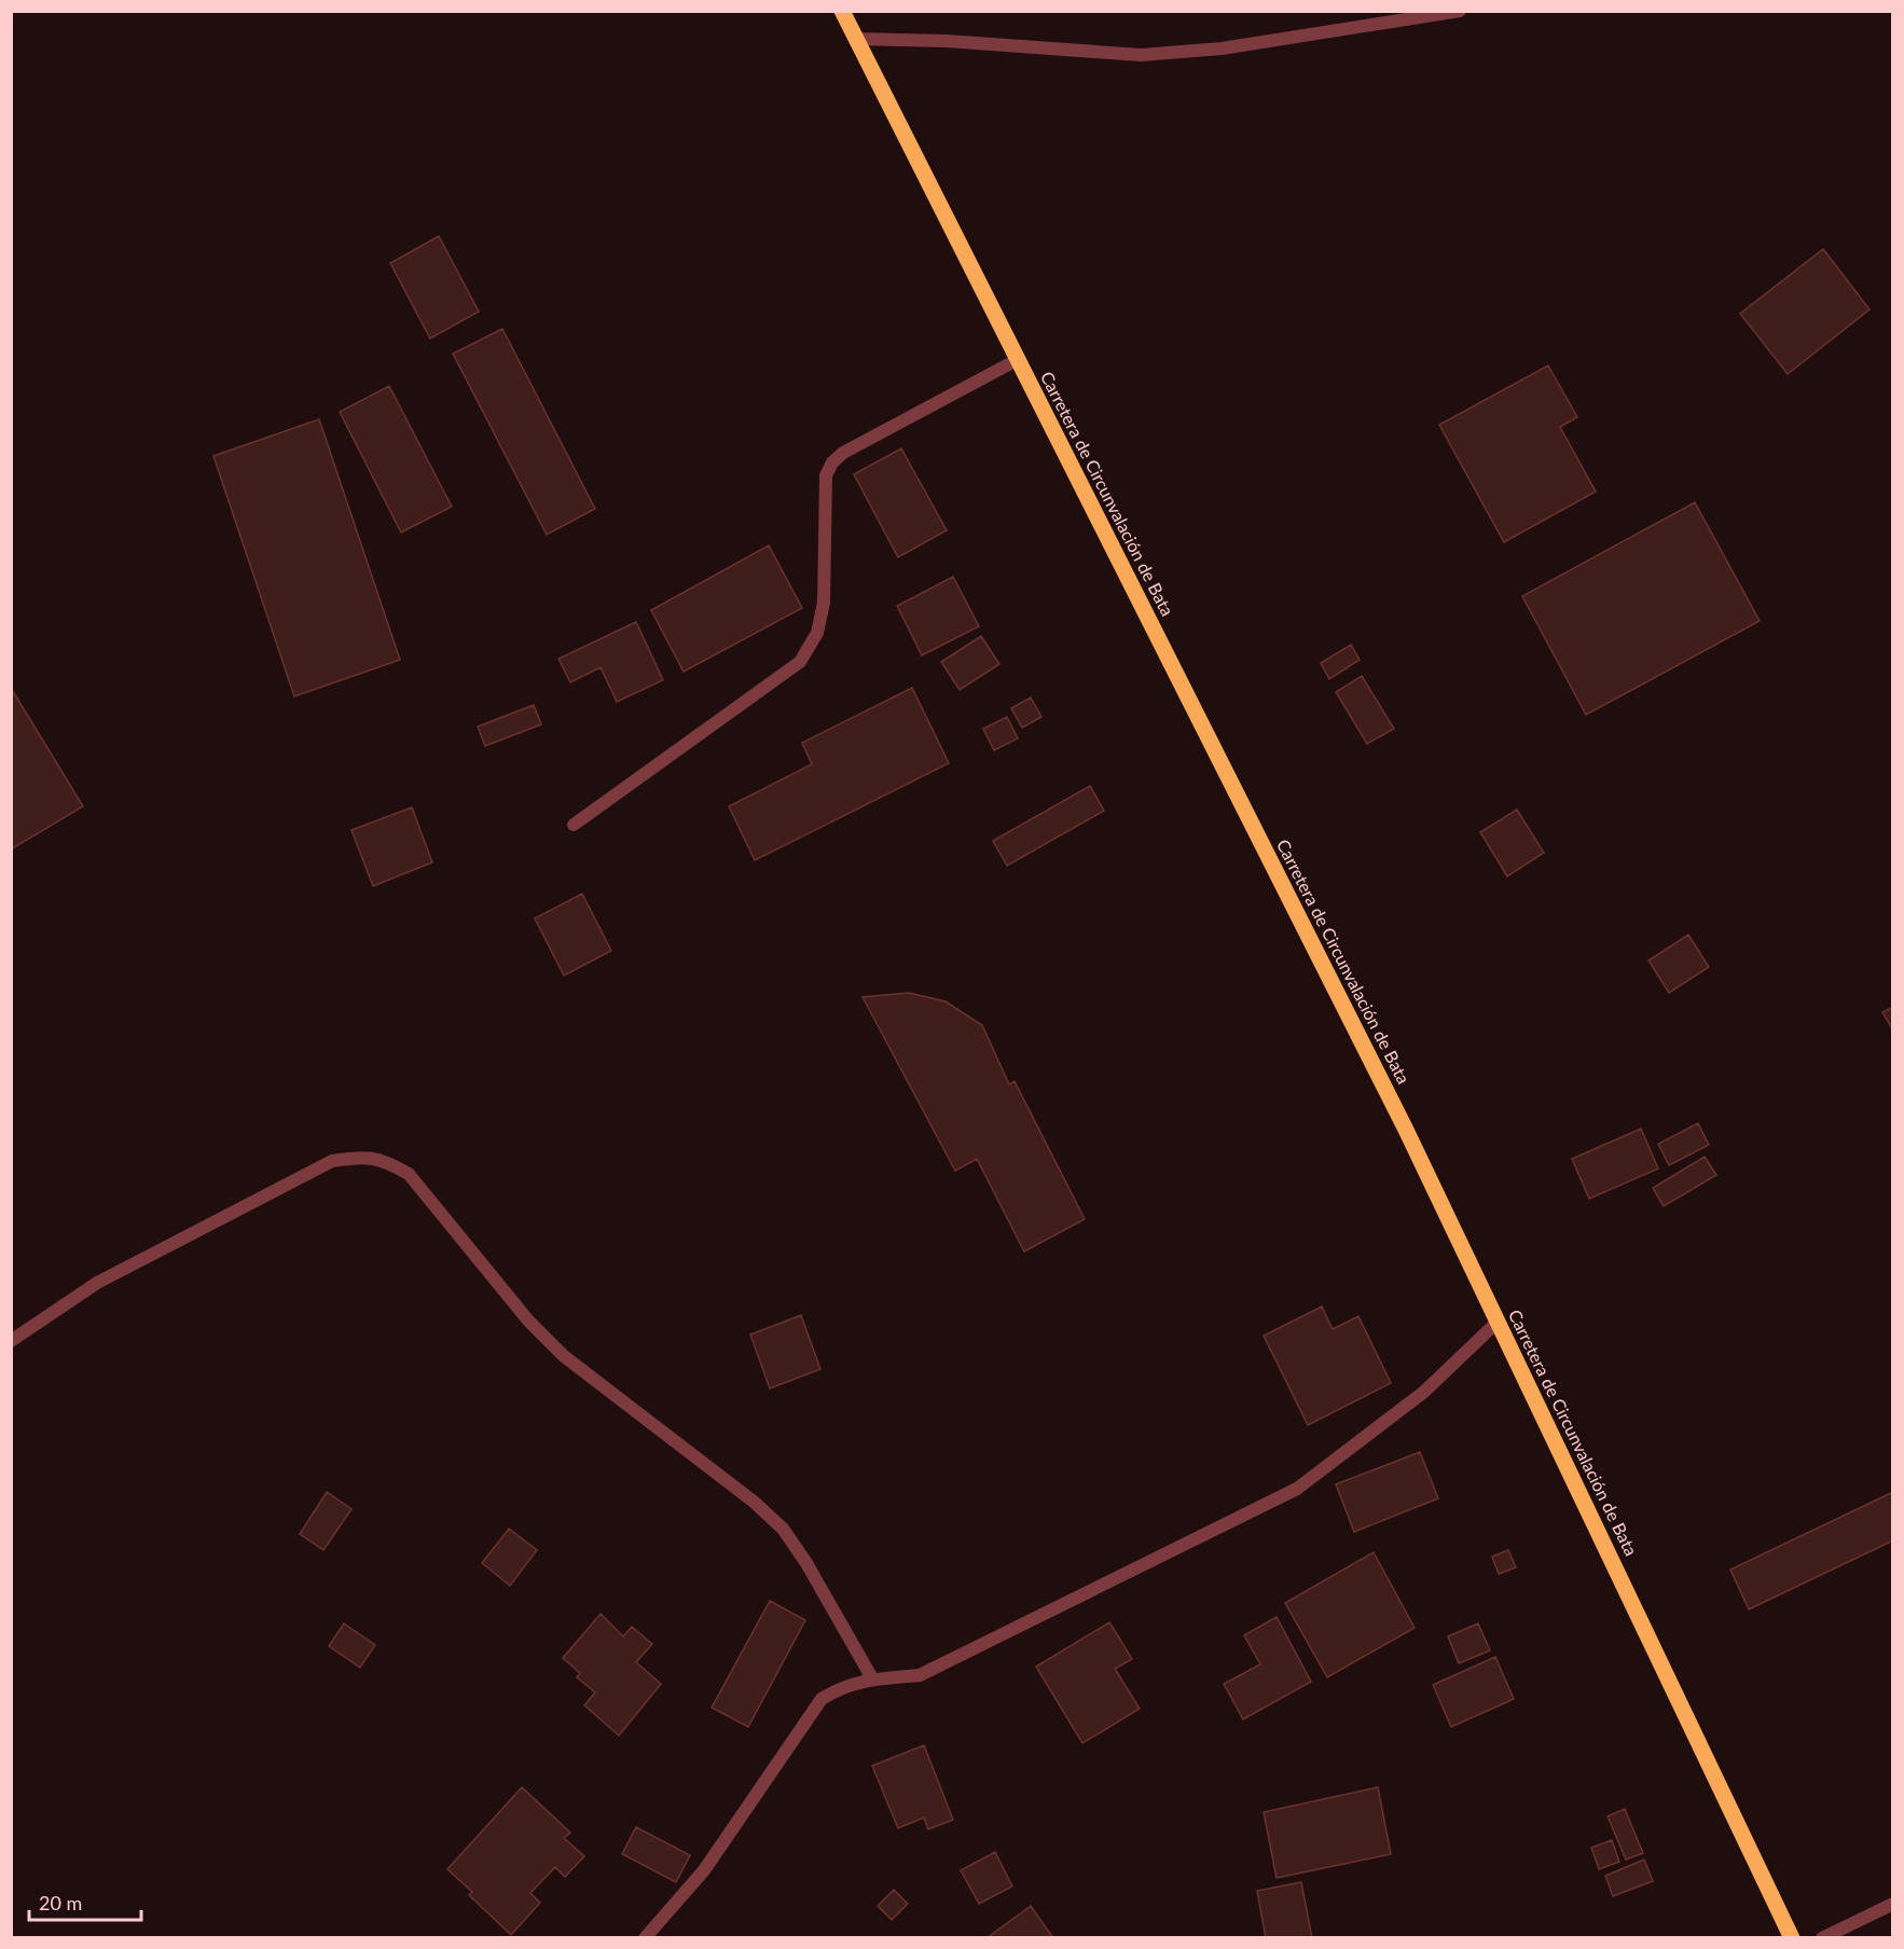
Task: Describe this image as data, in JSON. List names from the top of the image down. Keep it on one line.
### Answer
{"streets":{"main road":["Carretera de Circunvalación de Bata"]},"scale_bar":"20 m"}
